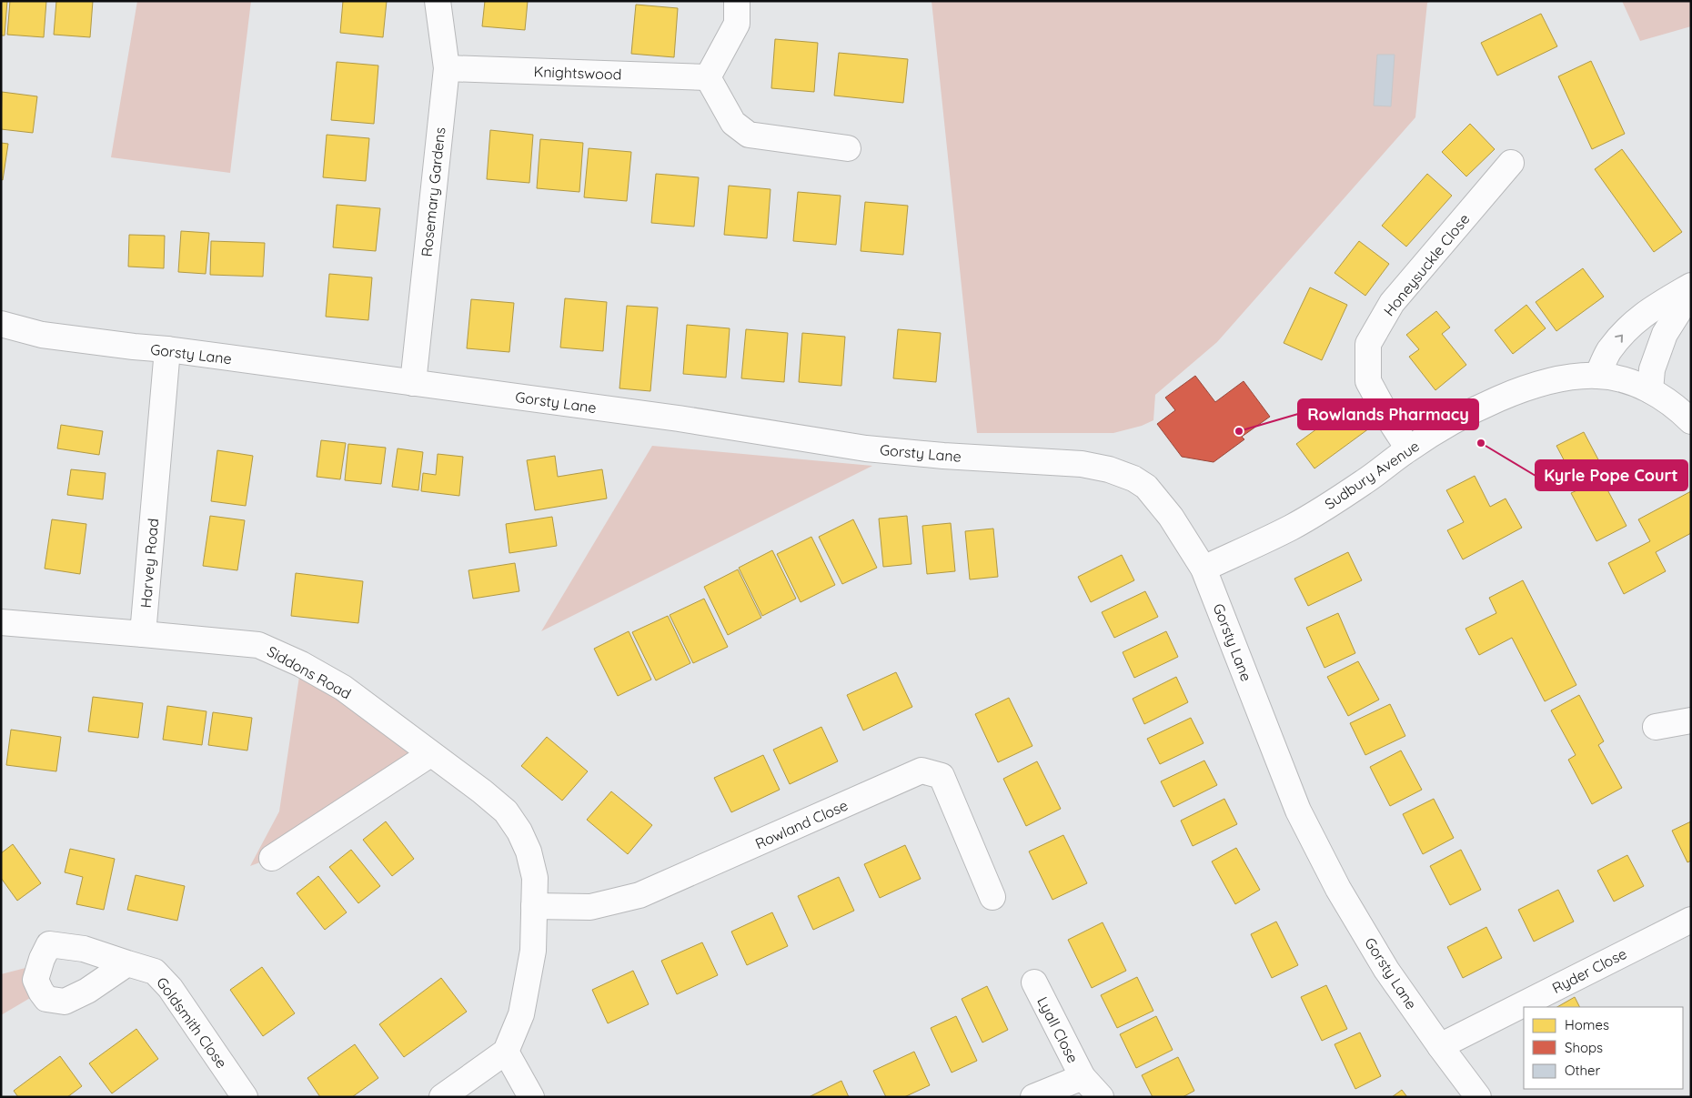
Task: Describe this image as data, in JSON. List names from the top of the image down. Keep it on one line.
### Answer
{"streets":{"street":["Knightswood","Rosemary Gardens","Honeysuckle Close","Gorsty Lane","Sudbury Avenue","Harvey Road","Siddons Road","Rowland Close","Ryder Close","Goldsmith Close","Lyall Close"]},"crossings":[["Knightswood","Rosemary Gardens"],["Rosemary Gardens","Gorsty Lane"],["Honeysuckle Close","Sudbury Avenue"],["Gorsty Lane","Sudbury Avenue"],["Gorsty Lane","Harvey Road"],["Gorsty Lane","Ryder Close"],["Harvey Road","Siddons Road"],["Siddons Road","Rowland Close"]],"places":["Rowlands Pharmacy","Kyrle Pope Court"],"legend":["Homes","Shops","Other"]}
